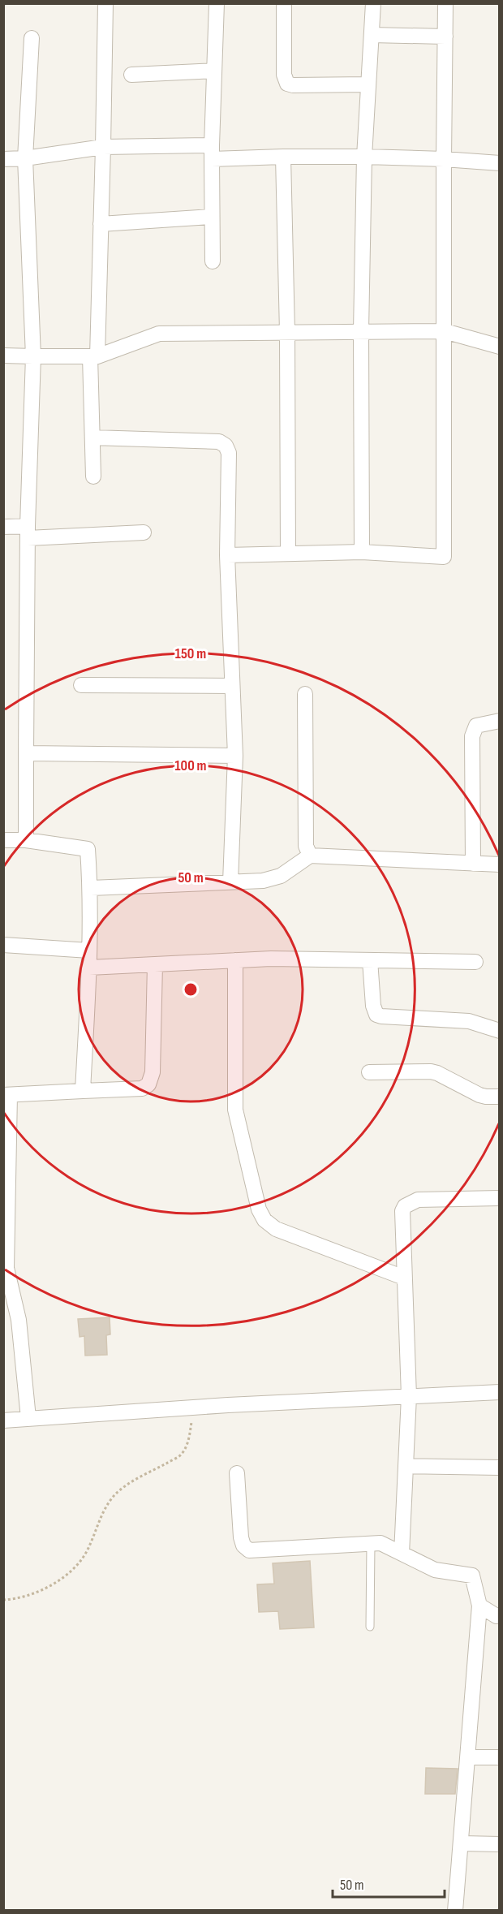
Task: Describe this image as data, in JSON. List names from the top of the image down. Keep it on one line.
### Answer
{"scale_bar":"50 m","rings":["150 m","100 m","50 m"]}
